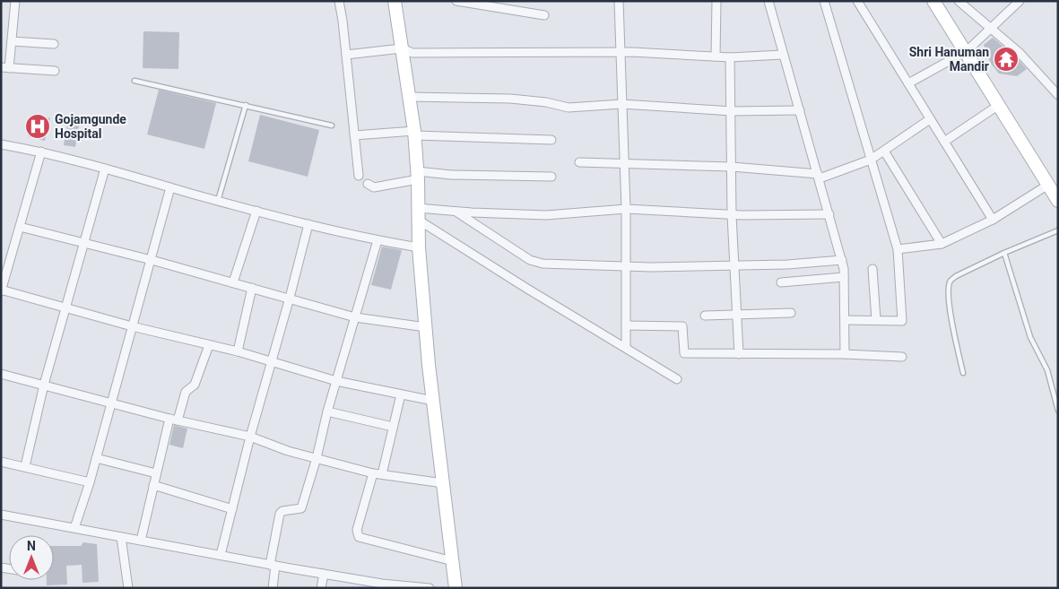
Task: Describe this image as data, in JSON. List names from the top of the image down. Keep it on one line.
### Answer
{"places":{"temple":["Shri Hanuman Mandir"],"hospital":["Gojamgunde Hospital"]},"north":"top"}
